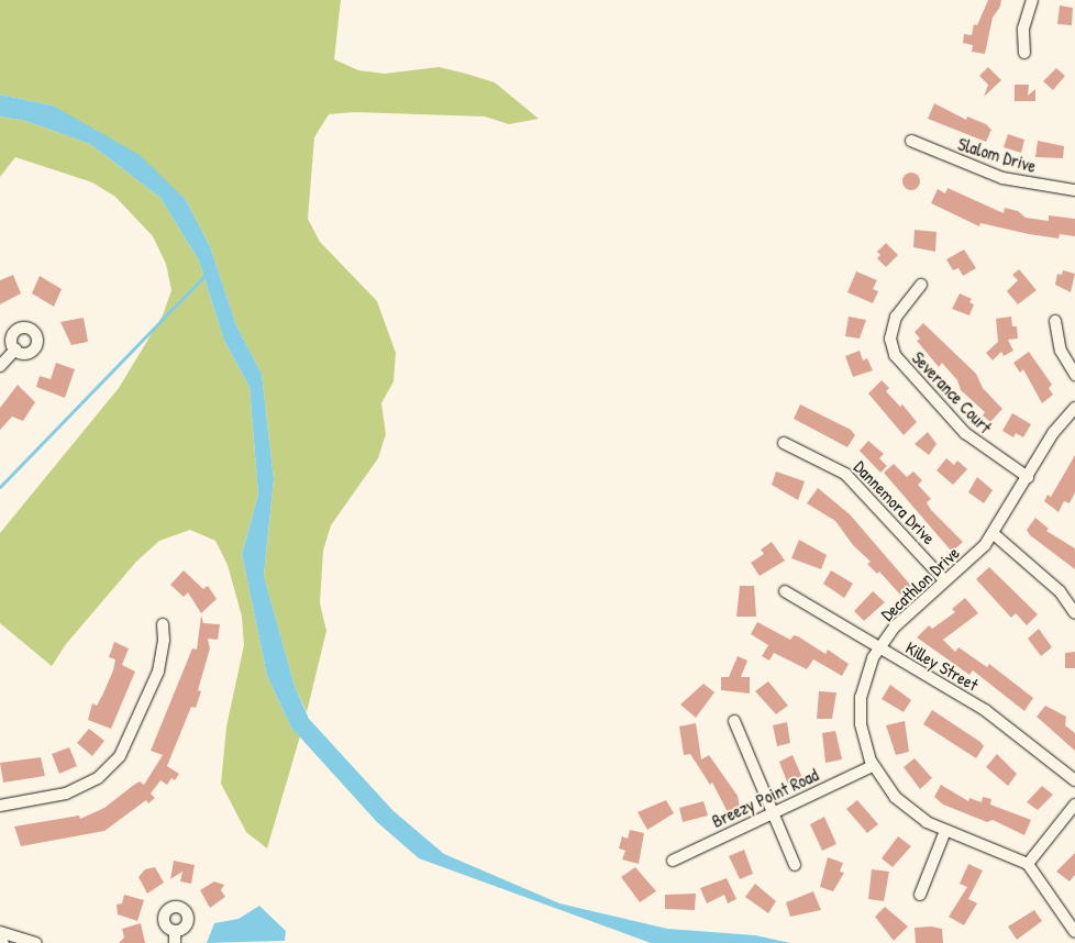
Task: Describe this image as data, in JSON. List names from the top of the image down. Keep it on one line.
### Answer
{"streets":{"street":["Slalom Drive","Severance Court","Dannemora Drive","Decathlon Drive","Killey Street","Breezy Point Road"]},"crossings":[["Severance Court","Decathlon Drive"],["Dannemora Drive","Decathlon Drive"],["Decathlon Drive","Killey Street"],["Decathlon Drive","Breezy Point Road"]]}
